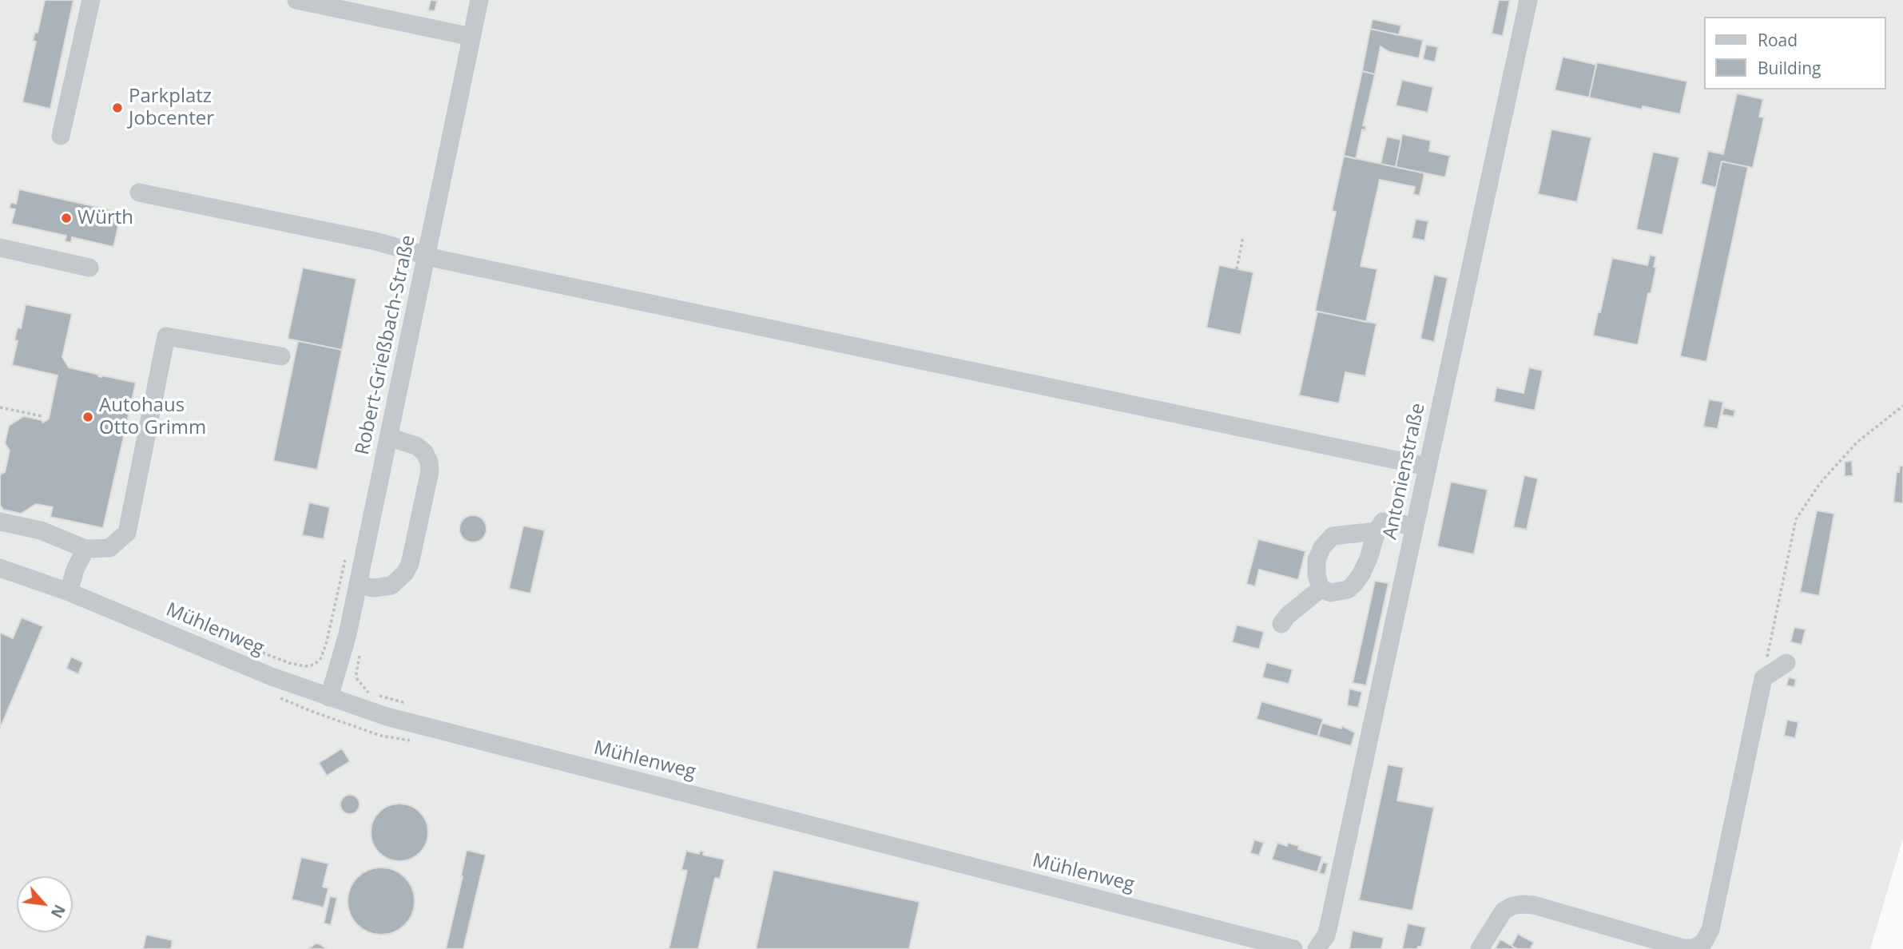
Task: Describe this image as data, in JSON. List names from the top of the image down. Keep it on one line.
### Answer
{"streets":{"street":["Robert-Grießbach-Straße","Antonienstraße","Mühlenweg"]},"crossings":[["Robert-Grießbach-Straße","Mühlenweg"]],"places":["Parkplatz Jobcenter","Würth","Autohaus Otto Grimm"],"legend":["Road","Building"],"north":"bottom right"}
